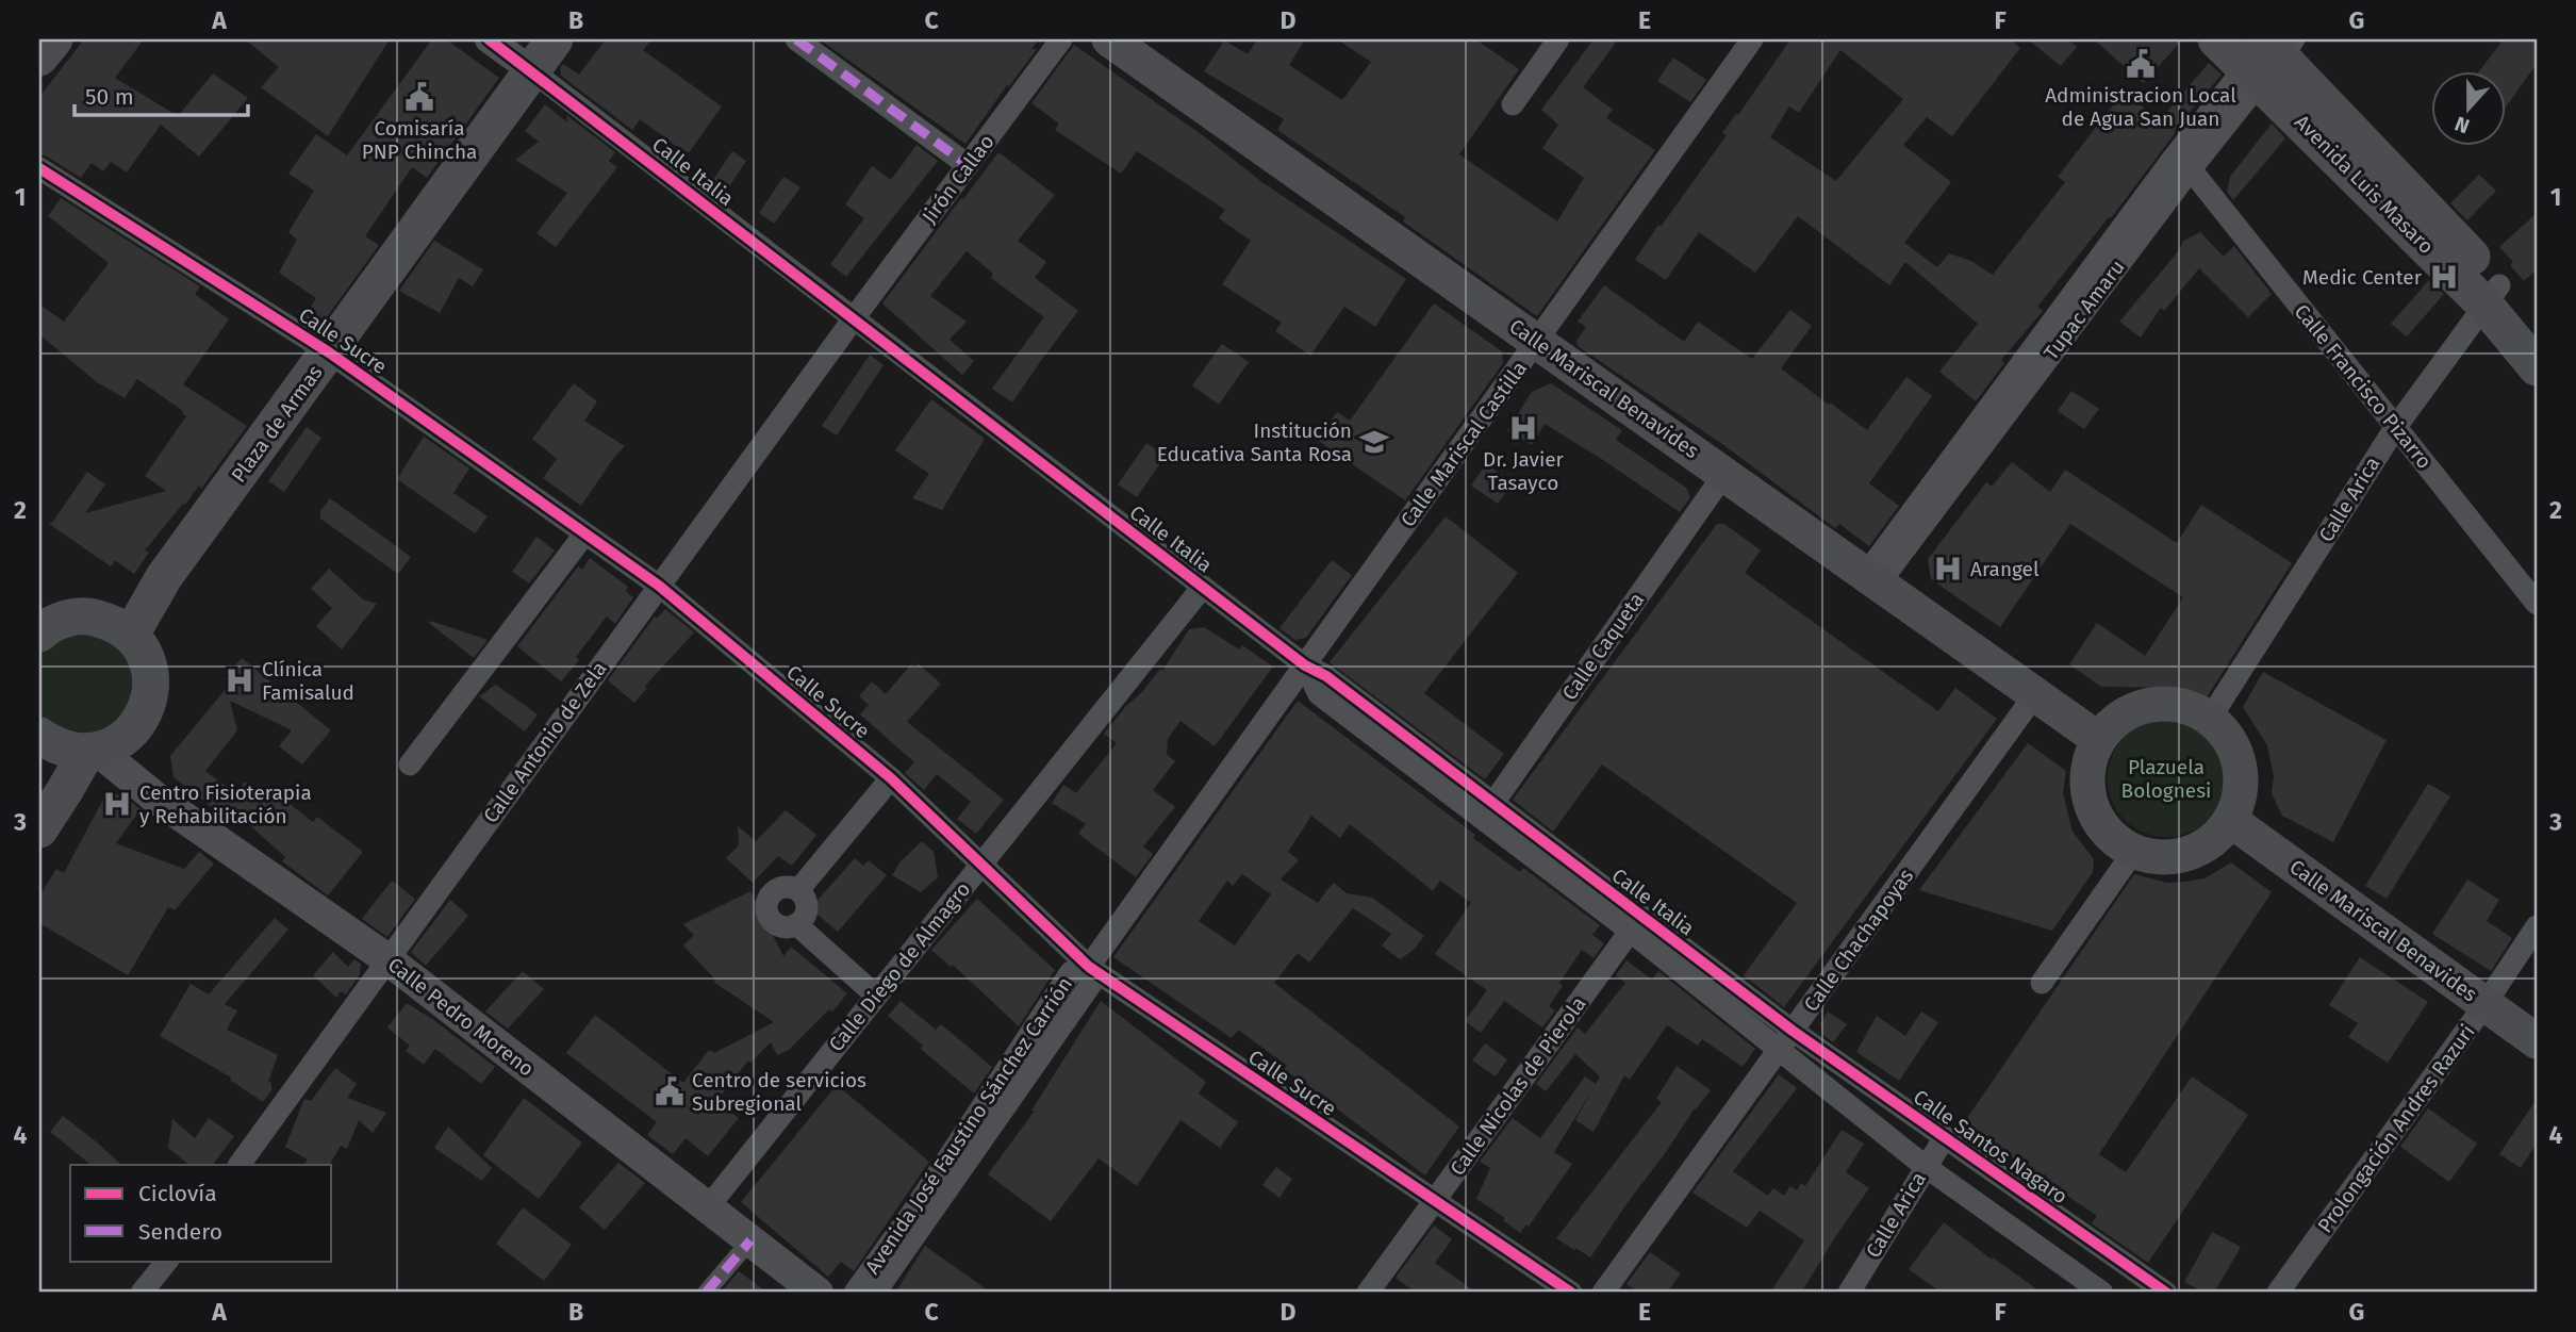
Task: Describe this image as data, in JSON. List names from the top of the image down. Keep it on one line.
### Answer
{"streets":{"highway":["Avenida Luis Masaro","Plaza de Armas"],"main road":["Calle Mariscal Benavides","Calle Pedro Moreno"],"street":["Calle Italia","Jirón Callao","Tupac Amaru","Calle Sucre","Calle Francisco Pizarro","Calle Mariscal Castilla","Calle Arica","Calle Caqueta","Calle Antonio de Zela","Calle Chachapoyas","Calle Diego de Almagro","Calle Nicolas de Pierola","Avenida José Faustino Sánchez Carrión","Prolongación Andres Razuri","Calle Santos Nagaro"]},"crossings":[["Calle Italia","Jirón Callao"],["Calle Italia","Plaza de Armas"],["Calle Italia","Calle Mariscal Castilla"],["Calle Italia","Calle Caqueta"],["Calle Italia","Calle Antonio de Zela"],["Calle Italia","Calle Chachapoyas"],["Calle Italia","Calle Diego de Almagro"],["Calle Italia","Calle Nicolas de Pierola"],["Calle Italia","Avenida José Faustino Sánchez Carrión"],["Calle Italia","Calle Santos Nagaro"],["Jirón Callao","Calle Antonio de Zela"],["Avenida Luis Masaro","Tupac Amaru"],["Avenida Luis Masaro","Calle Arica"],["Tupac Amaru","Calle Francisco Pizarro"],["Tupac Amaru","Calle Mariscal Benavides"],["Calle Sucre","Plaza de Armas"],["Calle Sucre","Calle Antonio de Zela"],["Calle Sucre","Calle Diego de Almagro"],["Calle Sucre","Calle Nicolas de Pierola"],["Calle Sucre","Avenida José Faustino Sánchez Carrión"],["Calle Francisco Pizarro","Calle Arica"],["Calle Mariscal Benavides","Calle Mariscal Castilla"],["Calle Mariscal Benavides","Calle Arica"],["Calle Mariscal Benavides","Calle Caqueta"],["Calle Mariscal Benavides","Calle Chachapoyas"],["Calle Mariscal Benavides","Prolongación Andres Razuri"],["Calle Mariscal Castilla","Avenida José Faustino Sánchez Carrión"],["Calle Arica","Calle Santos Nagaro"],["Calle Antonio de Zela","Calle Pedro Moreno"],["Calle Chachapoyas","Calle Santos Nagaro"],["Calle Diego de Almagro","Calle Pedro Moreno"]],"parks":["Plazuela Bolognesi"],"places":{"public building":["Administracion Local de Agua San Juan","Comisaría PNP Chincha","Centro de servicios Subregional"],"hospital":["Medic Center","Dr. Javier Tasayco","Arangel","Clínica Famisalud","Centro Fisioterapia y Rehabilitación"],"school or university":["Institución Educativa Santa Rosa"]},"legend":["Ciclovía","Sendero"],"scale_bar":"50 m","north":"bottom","grid":{"columns":["A","B","C","D","E","F","G"],"rows":["1","2","3","4"]}}
